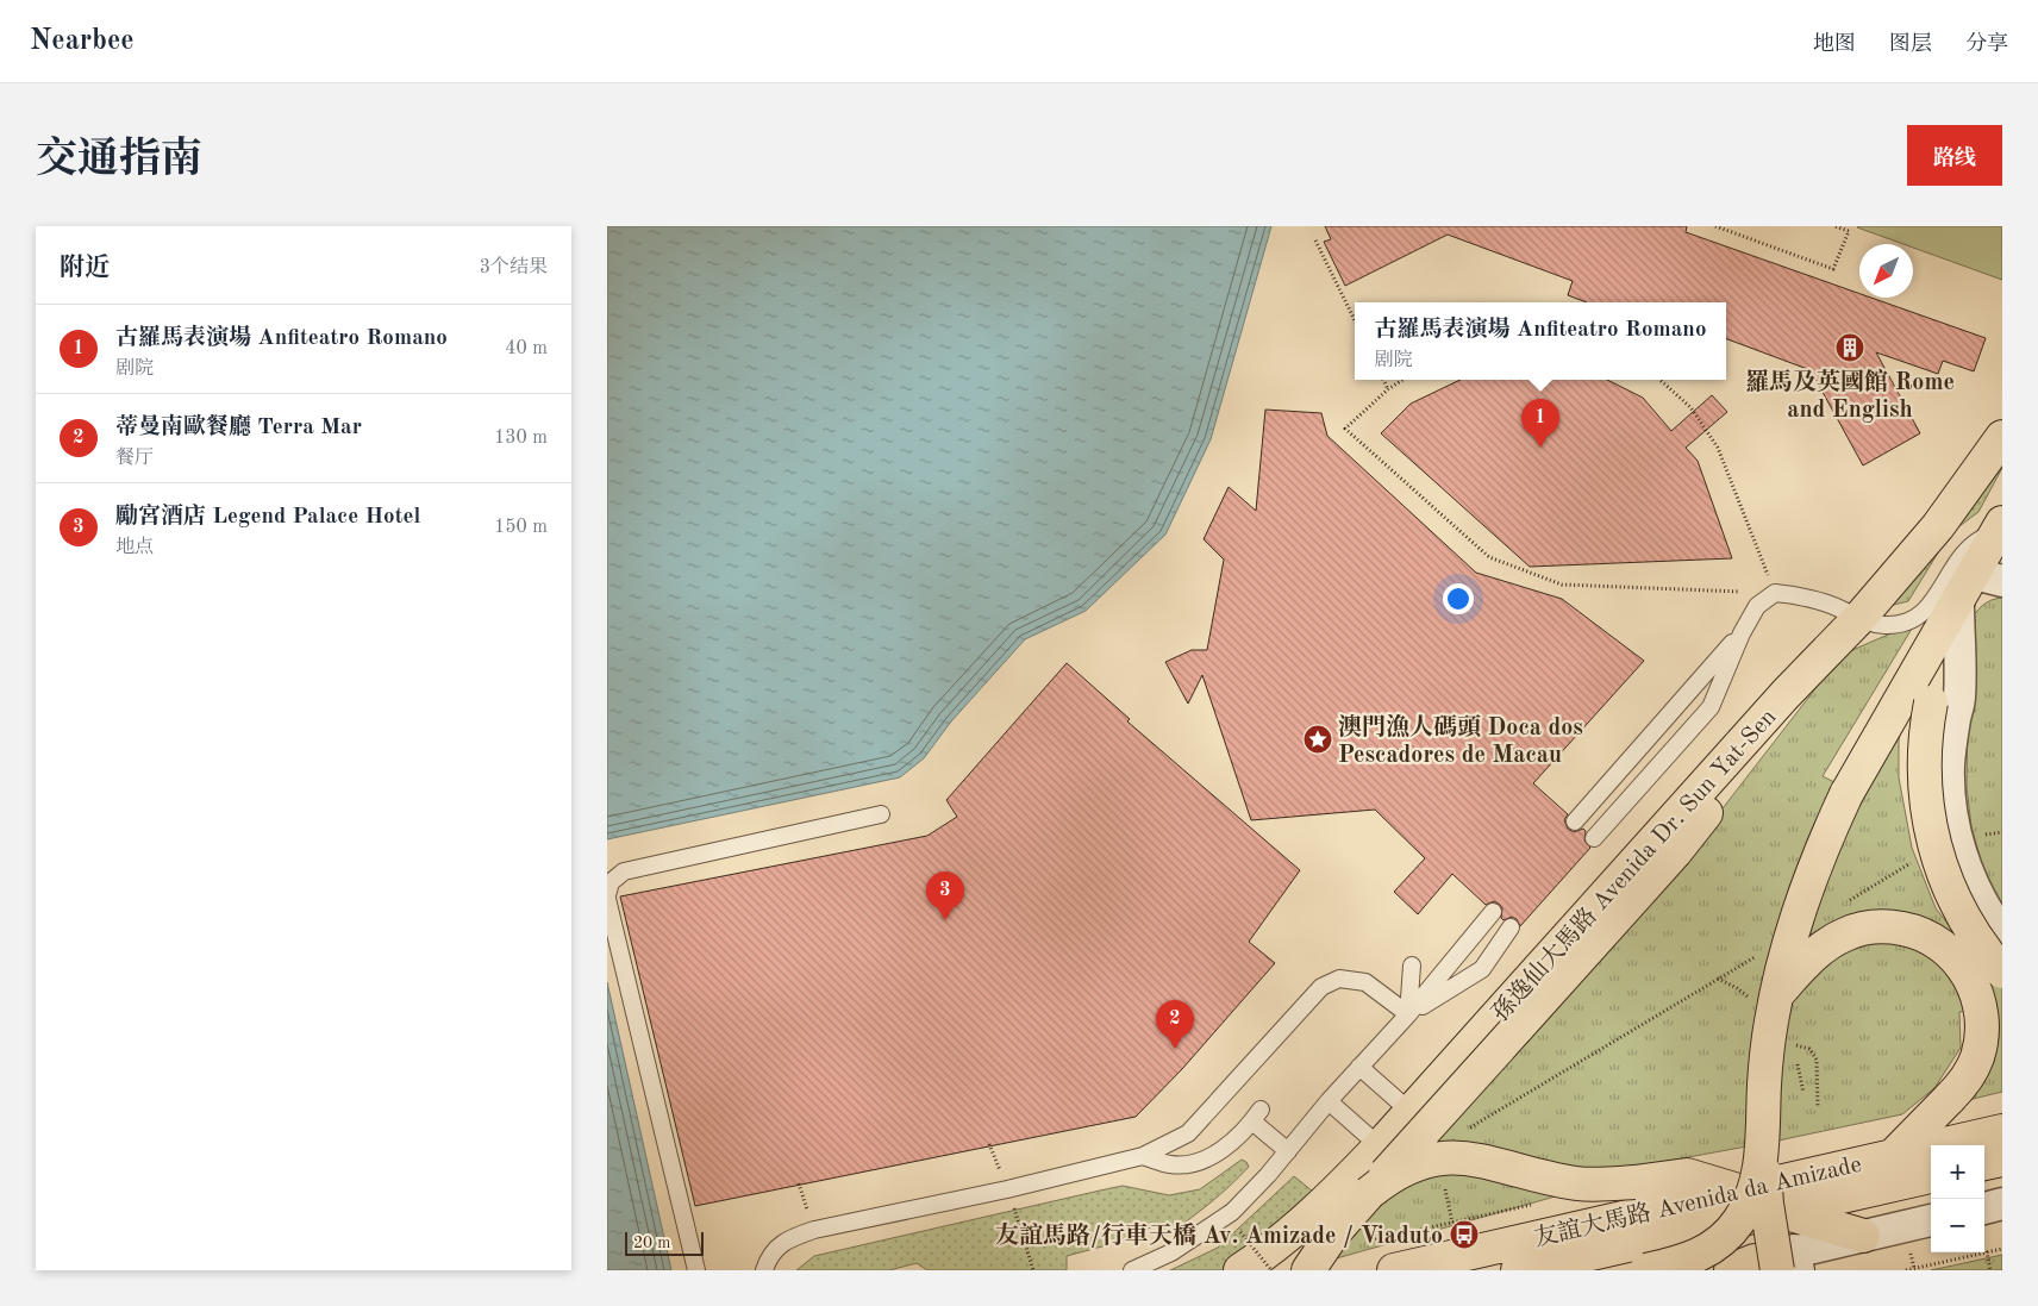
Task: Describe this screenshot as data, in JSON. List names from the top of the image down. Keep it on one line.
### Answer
{"streets":{"main road":["孫逸仙大馬路 Avenida Dr. Sun Yat-Sen","友誼大馬路 Avenida da Amizade"]},"places":{"building":["羅馬及英國館 Rome and English"],"place":["澳門漁人碼頭 Doca dos Pescadores de Macau"],"bus stop":["友誼馬路/行車天橋 Av. Amizade / Viaduto"]},"scale_bar":"20 m","north":"bottom left","page":{"header":"Nearbee","nav":["地图","图层","分享"],"title":"交通指南","buttons":"路线","heading":["附近","3个结果"],"popup":["古羅馬表演場 Anfiteatro Romano","剧院"],"list":[{"mark":"1","name":"古羅馬表演場 Anfiteatro Romano","note":"剧院","value":"40 m"},{"mark":"2","name":"蒂曼南歐餐廳 Terra Mar","note":"餐厅","value":"130 m"},{"mark":"3","name":"勵宮酒店 Legend Palace Hotel","note":"地点","value":"150 m"}],"pins":["1","3","2"],"map_buttons":["+","−"],"scale":"20 m"}}
